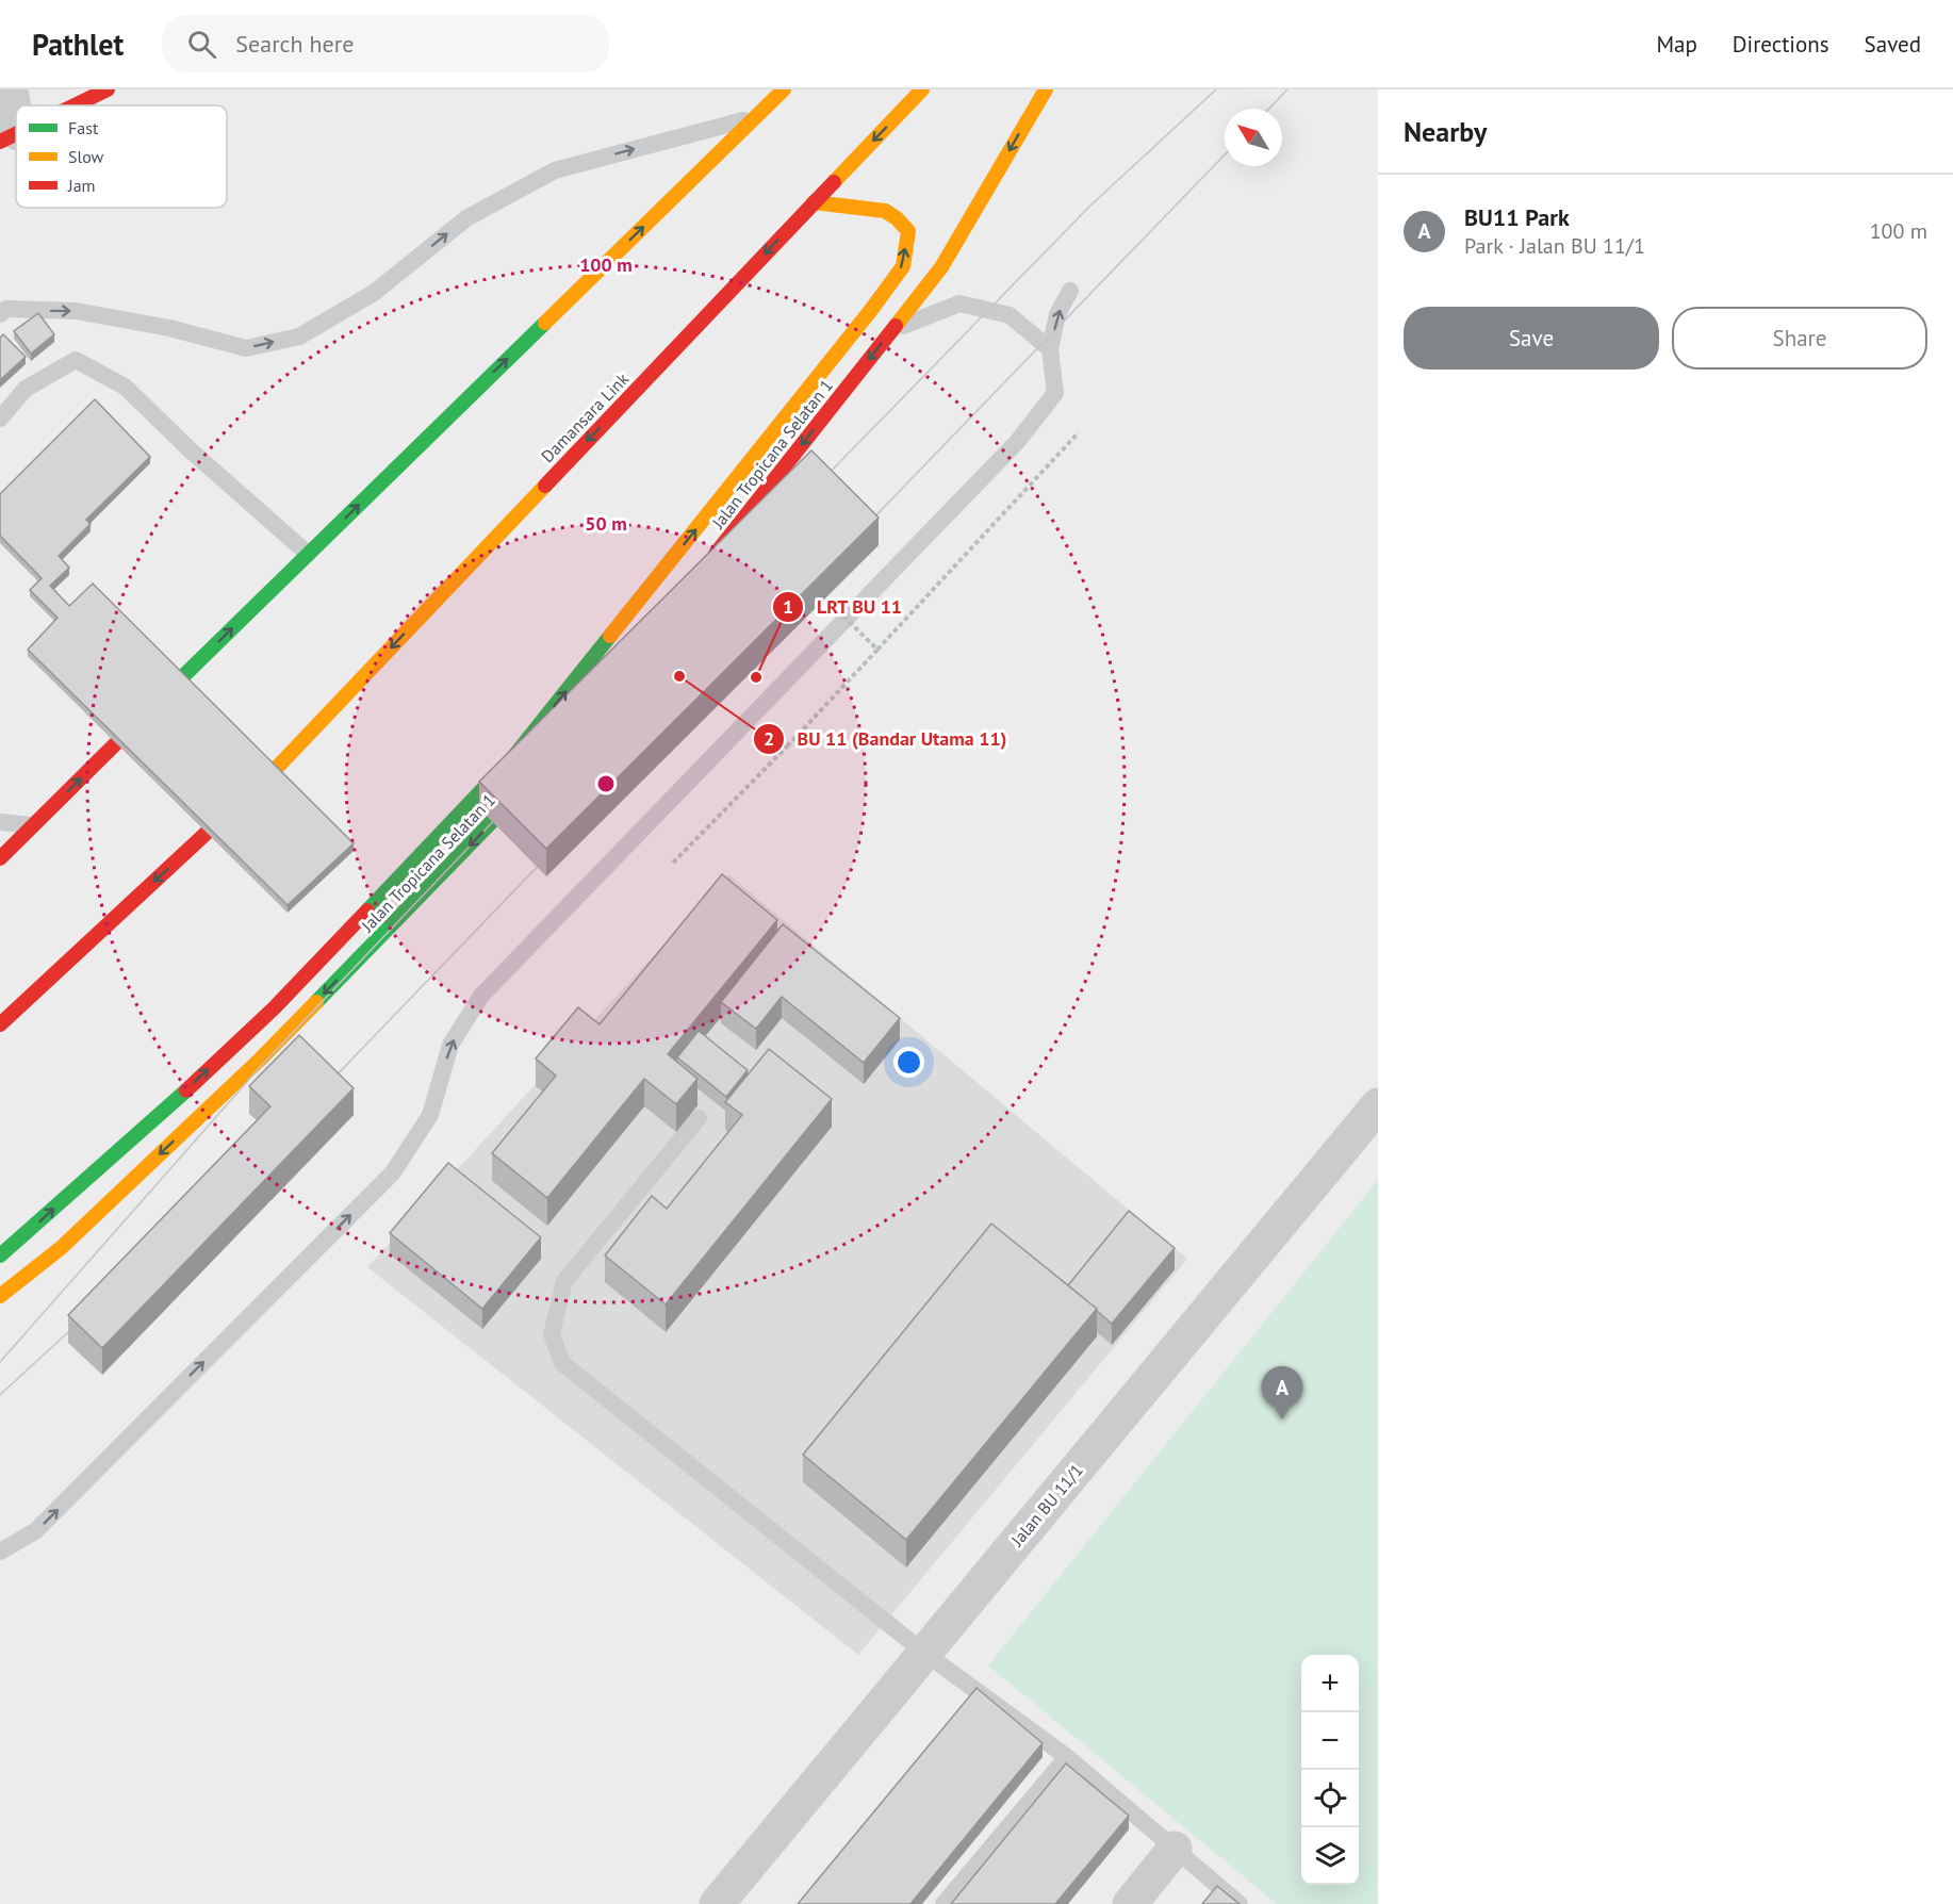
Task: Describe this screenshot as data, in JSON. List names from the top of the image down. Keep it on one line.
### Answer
{"streets":{"main road":["Damansara Link","Jalan Tropicana Selatan 1"],"street":["Jalan BU 11/1"]},"crossings":[["Damansara Link","Jalan Tropicana Selatan 1"]],"places":["BU 11 (Bandar Utama 11)","LRT BU 11"],"legend":["Fast","Slow","Jam"],"north":"top left","page":{"header":"Pathlet","search":"Search here","nav":["Map","Directions","Saved"],"heading":"Nearby","list":[{"mark":"A","name":"BU11 Park","note":"Park · Jalan BU 11/1","value":"100 m"}],"buttons":["Save","Share"],"pins":"A","map_buttons":["+","−"]},"rings":["100 m","50 m"]}
